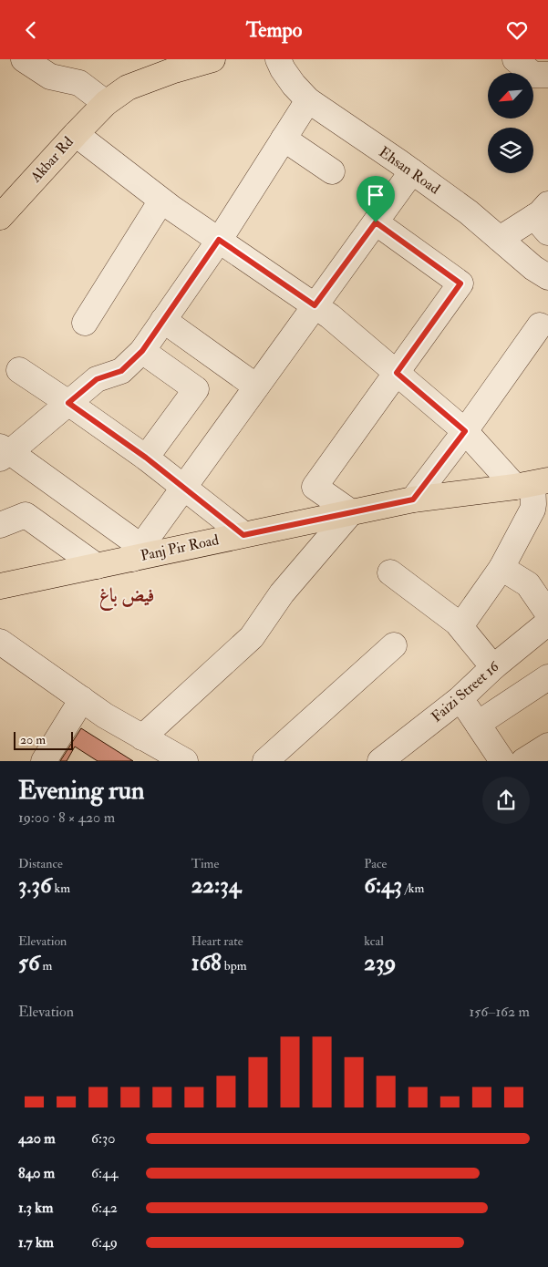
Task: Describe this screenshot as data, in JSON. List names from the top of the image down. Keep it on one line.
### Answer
{"streets":{"main road":["Akbar Rd","Panj Pir Road"],"street":["Ehsan Road","Faizi Street 16"]},"districts":["فیض باغ"],"scale_bar":"20 m","north":"bottom left","page":{"header":"Tempo","scale":"20 m","heading":["Evening run","19:00 · 8 × 420 m"],"stats":[["Distance","3.36 km"],["Time","22:34"],["Pace","6:43 /km"],["Elevation","56 m"],["Heart rate","168 bpm"],["kcal","239"]],"chart":["Elevation","156–162 m"],"list":[{"name":"420 m","note":"6:30"},{"name":"840 m","note":"6:44"},{"name":"1.3 km","note":"6:42"},{"name":"1.7 km","note":"6:49"}]}}
